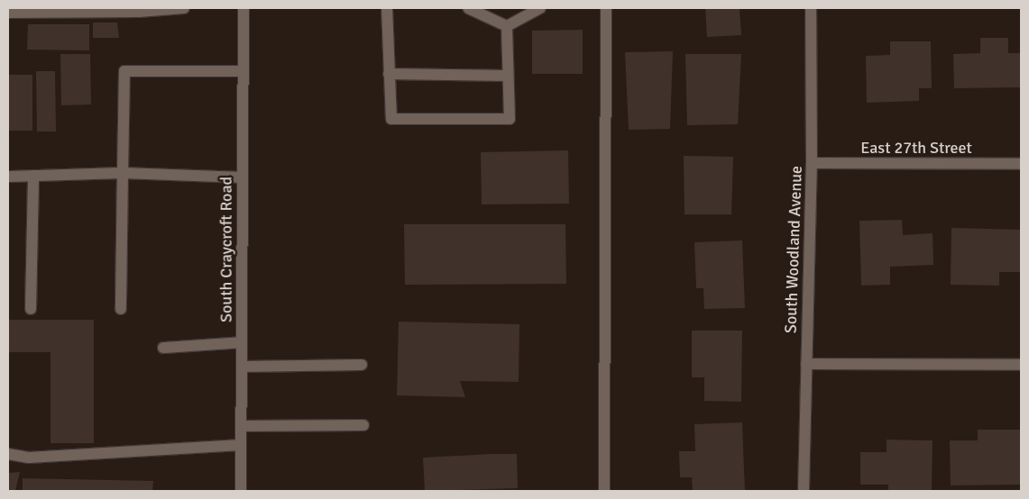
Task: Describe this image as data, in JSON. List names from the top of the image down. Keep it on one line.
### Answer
{"streets":{"street":["East 27th Street","South Craycroft Road","South Woodland Avenue"]},"crossings":[["East 27th Street","South Woodland Avenue"]]}
